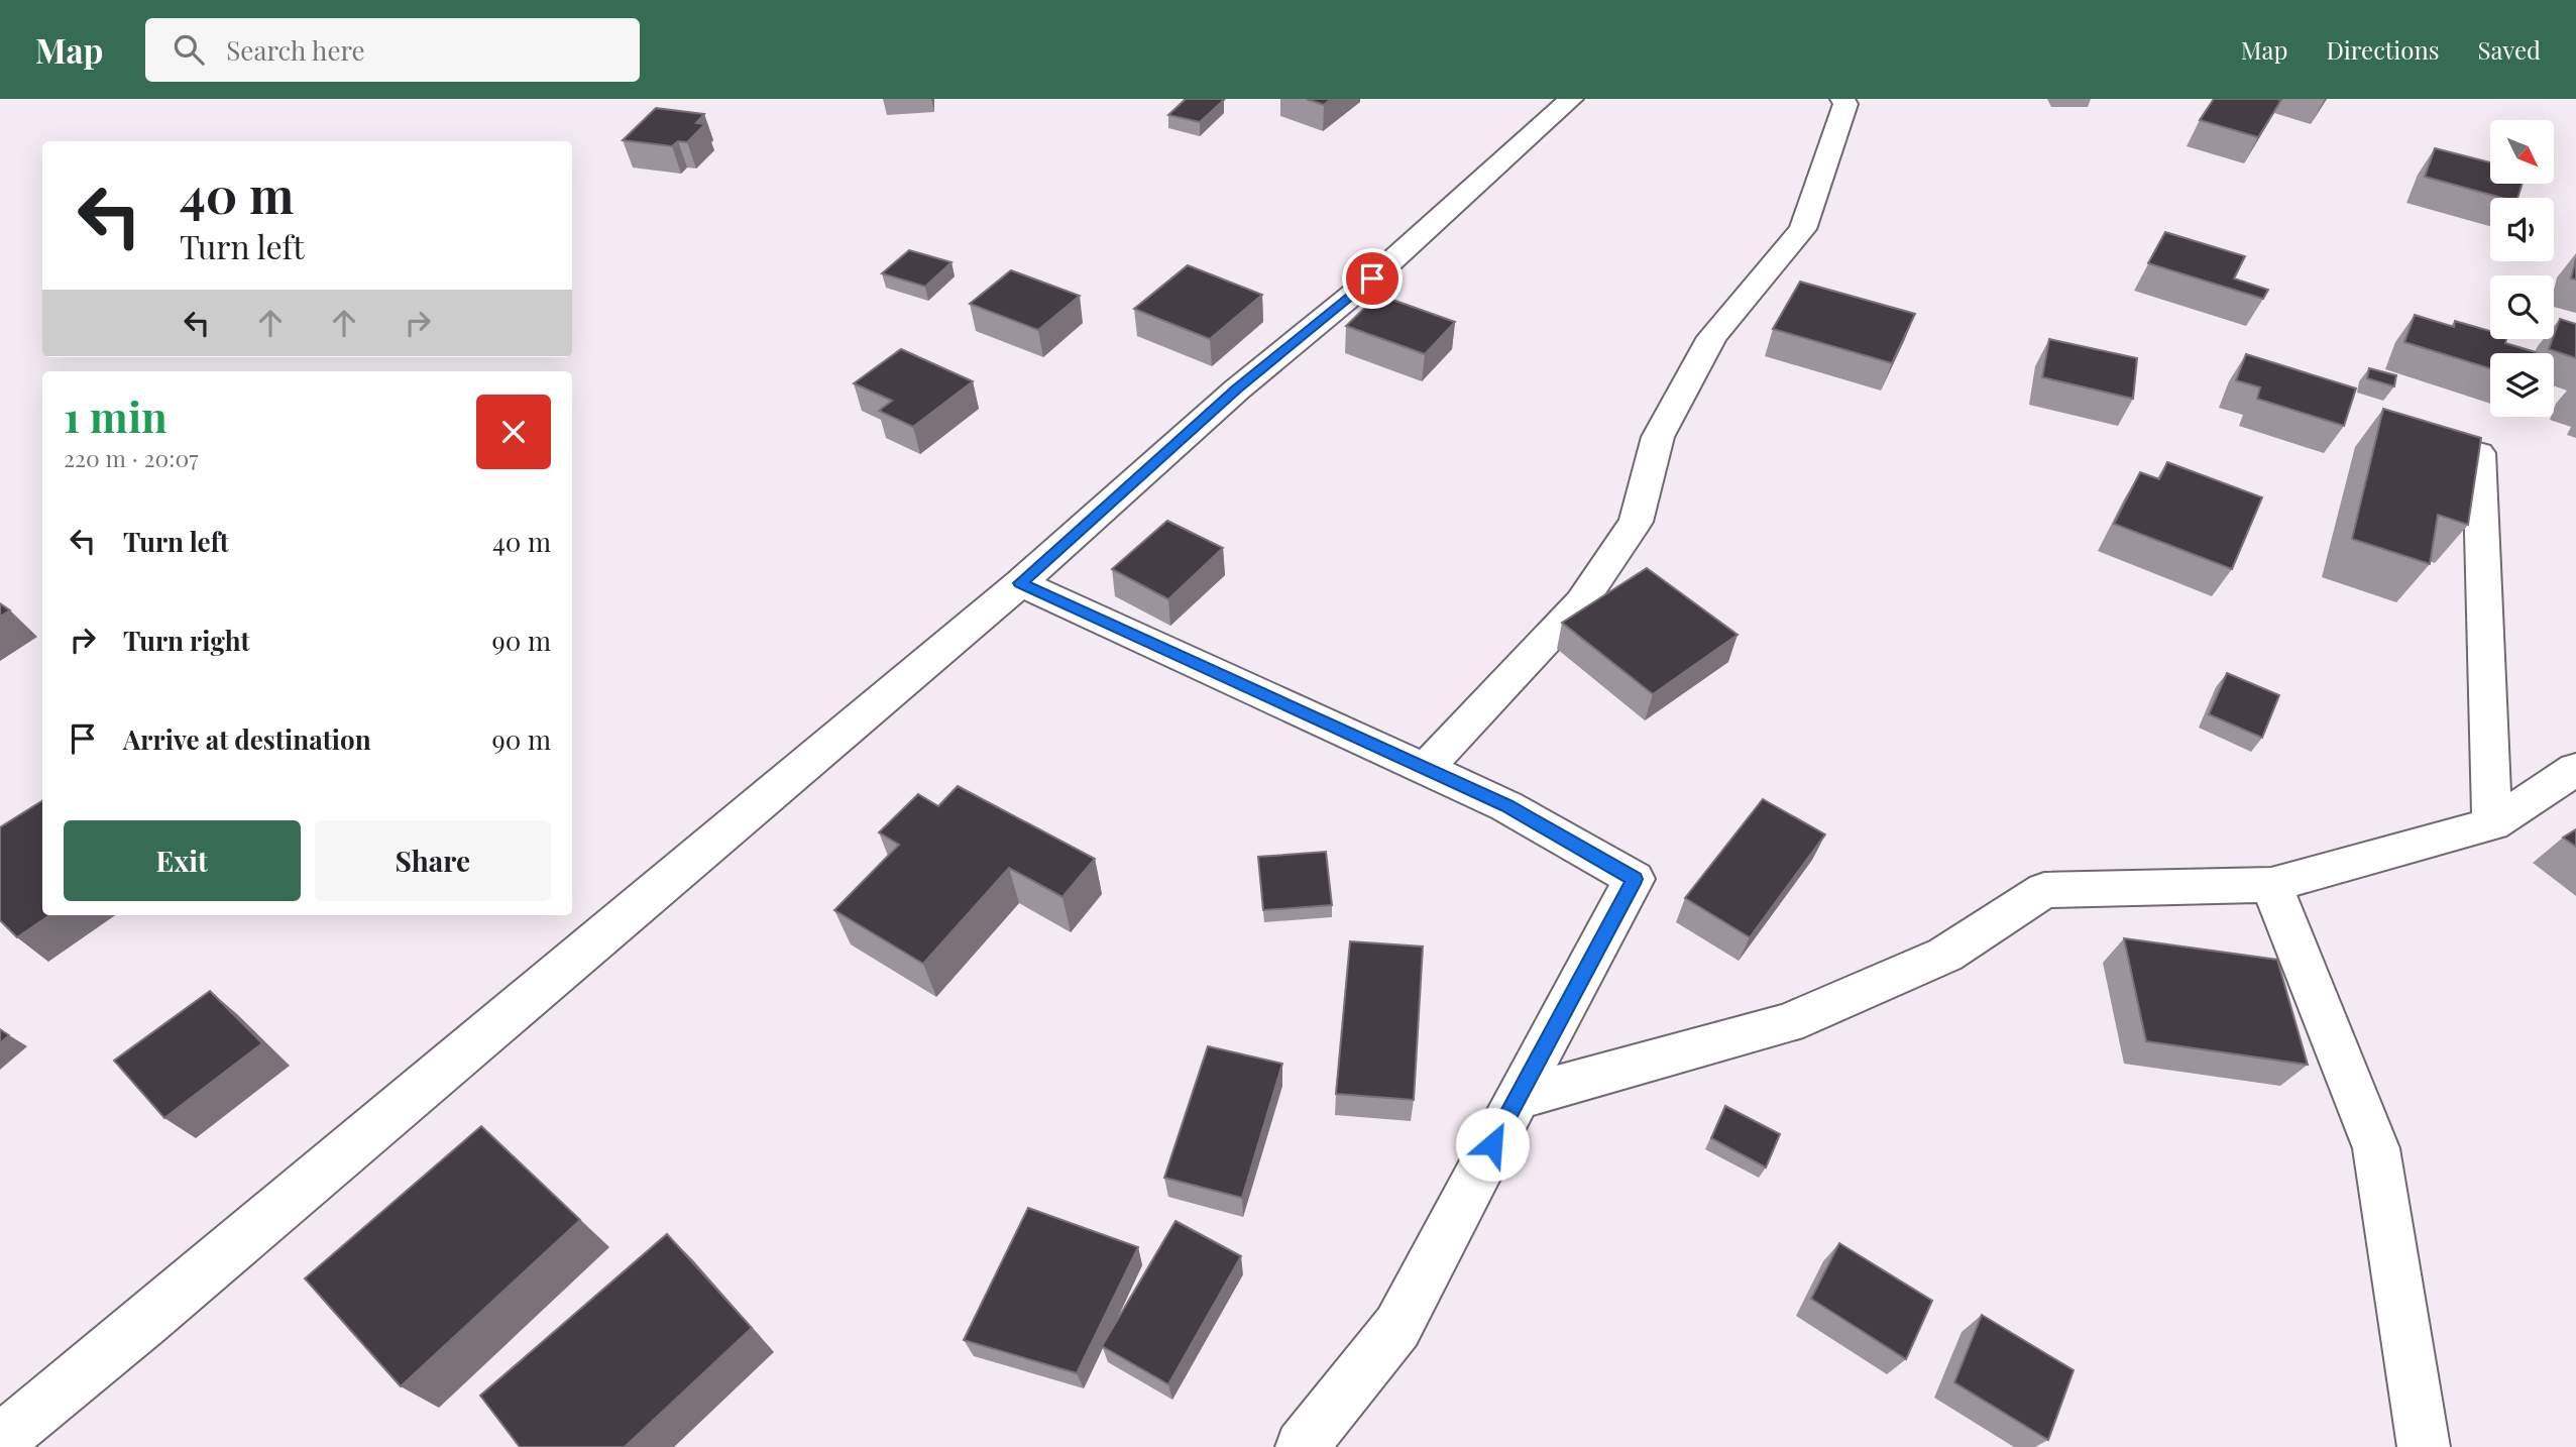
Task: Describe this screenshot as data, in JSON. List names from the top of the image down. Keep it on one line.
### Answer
{"north":"bottom right","page":{"header":"Map","search":"Search here","nav":["Map","Directions","Saved"],"turn":["40 m","Turn left"],"heading":["1 min","220 m · 20:07"],"list":[{"name":"Turn left","value":"40 m"},{"name":"Turn right","value":"90 m"},{"name":"Arrive at destination","value":"90 m"}],"buttons":["Exit","Share"]}}
